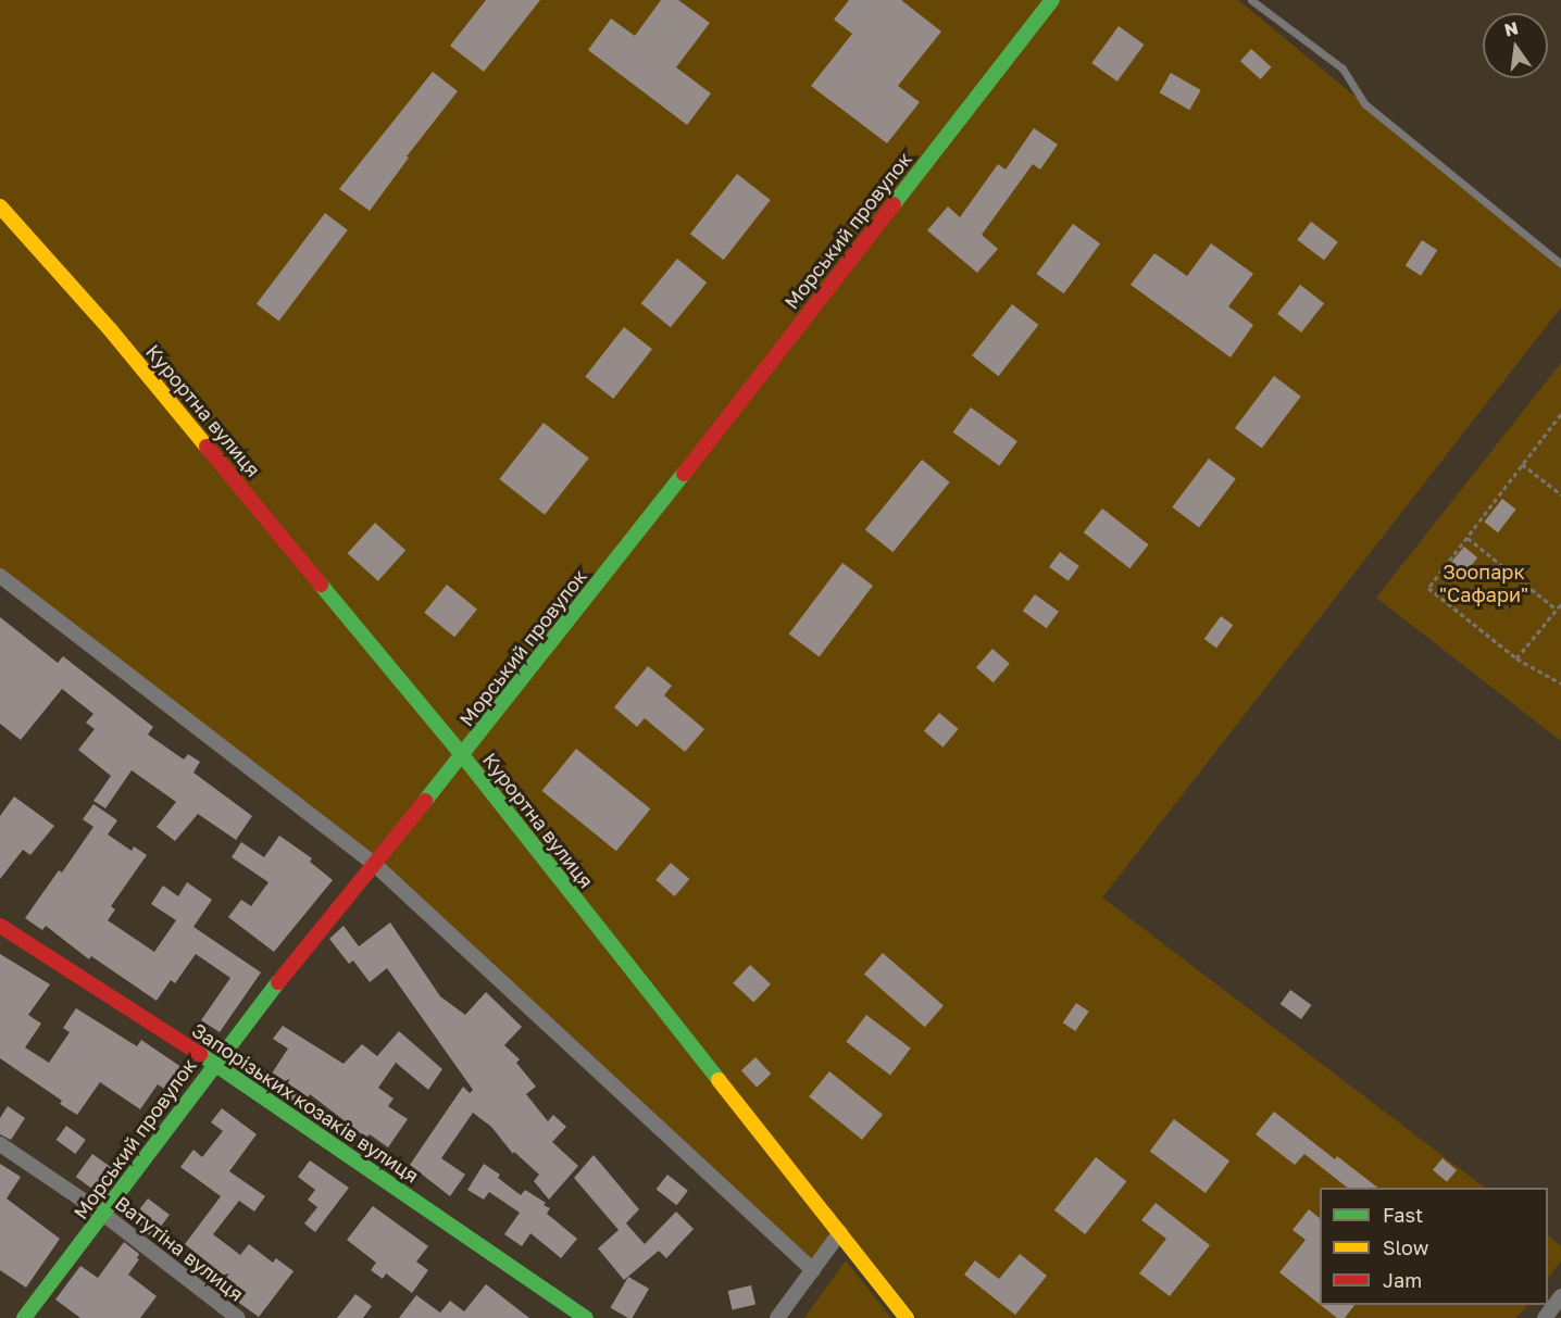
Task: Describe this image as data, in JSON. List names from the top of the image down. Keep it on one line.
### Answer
{"streets":{"street":["Морський провулок","Курортна вулиця","Запорізьких козаків вулиця","Ватутіна вулиця"]},"crossings":[["Морський провулок","Курортна вулиця"],["Морський провулок","Запорізьких козаків вулиця"],["Морський провулок","Ватутіна вулиця"]],"parks":["Зоопарк \"Сафари\""],"legend":["Fast","Slow","Jam"],"north":"top"}
